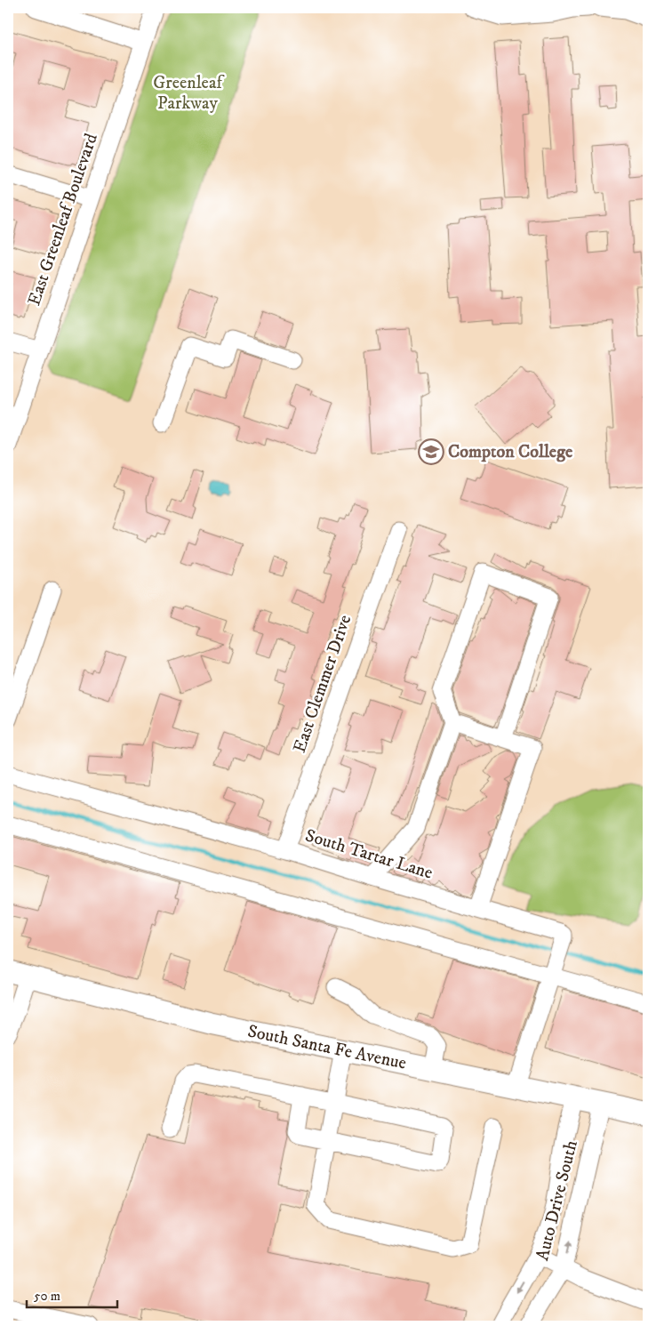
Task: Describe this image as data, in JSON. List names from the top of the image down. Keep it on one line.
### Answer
{"streets":{"main road":["South Santa Fe Avenue"],"street":["East Greenleaf Boulevard","East Clemmer Drive","South Tartar Lane","Auto Drive South"]},"crossings":[["East Clemmer Drive","South Tartar Lane"],["South Tartar Lane","South Santa Fe Avenue"],["South Santa Fe Avenue","Auto Drive South"]],"parks":["Greenleaf Parkway"],"places":{"school or university":["Compton College"]},"scale_bar":"50 m"}
